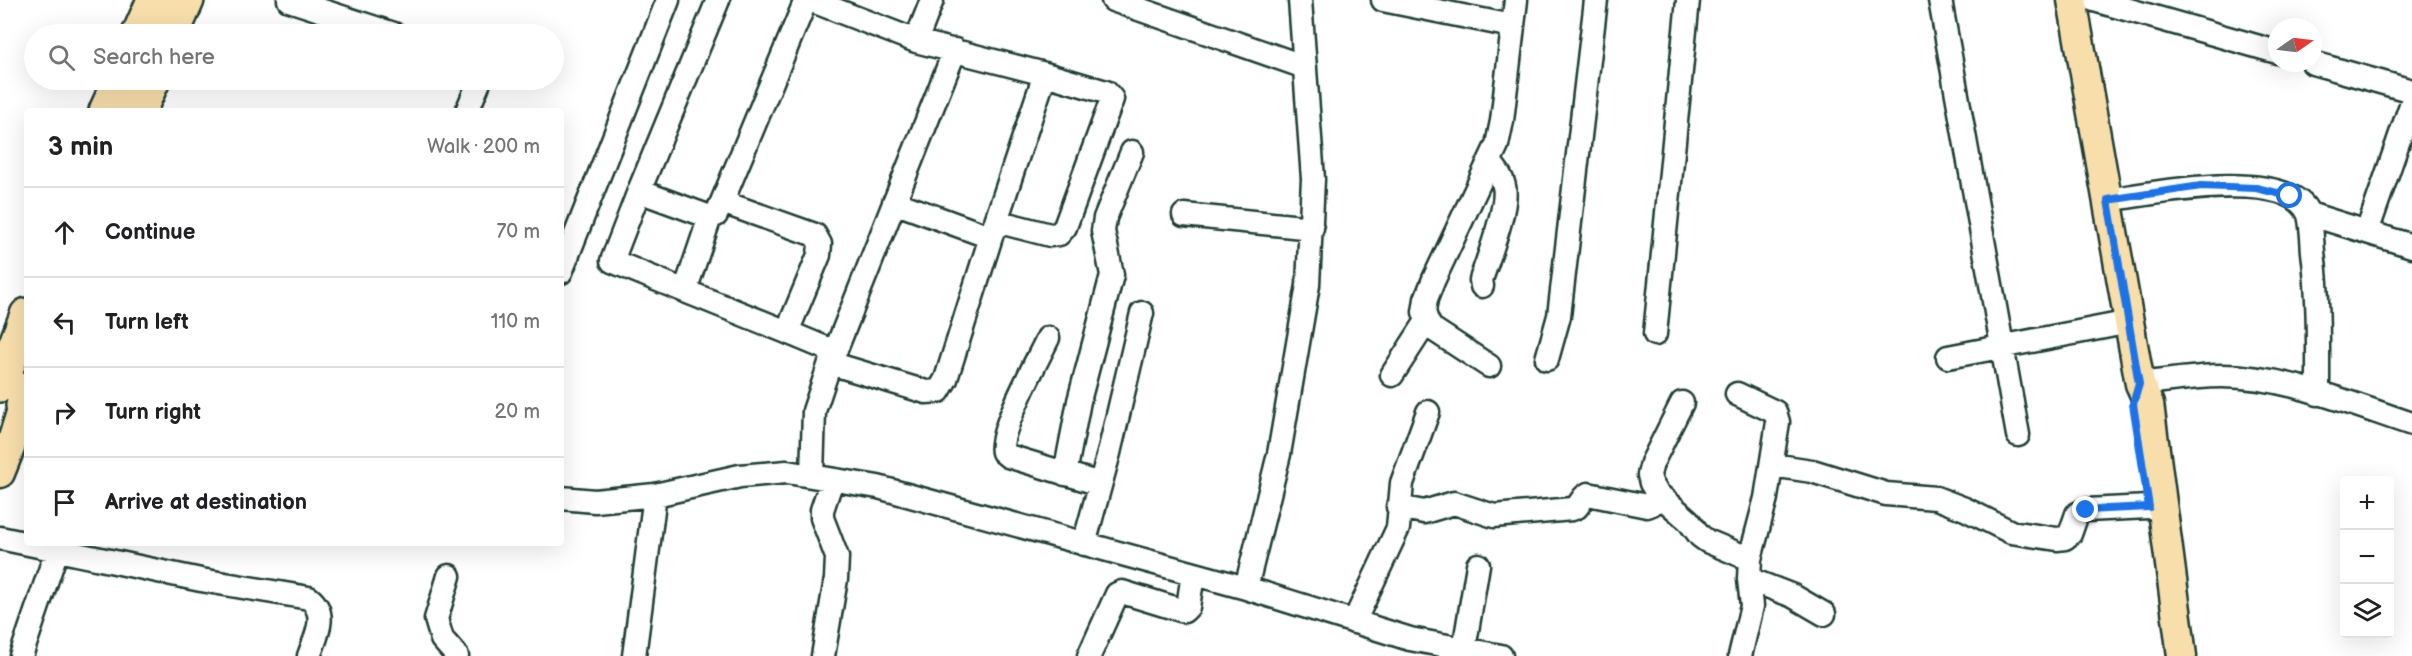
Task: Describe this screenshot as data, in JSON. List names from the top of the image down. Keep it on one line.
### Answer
{"north":"right","page":{"search":"Search here","heading":["3 min","Walk · 200 m"],"list":[["Continue","70 m"],["Turn left","110 m"],["Turn right","20 m"],"Arrive at destination"],"map_buttons":["+","−"]}}
